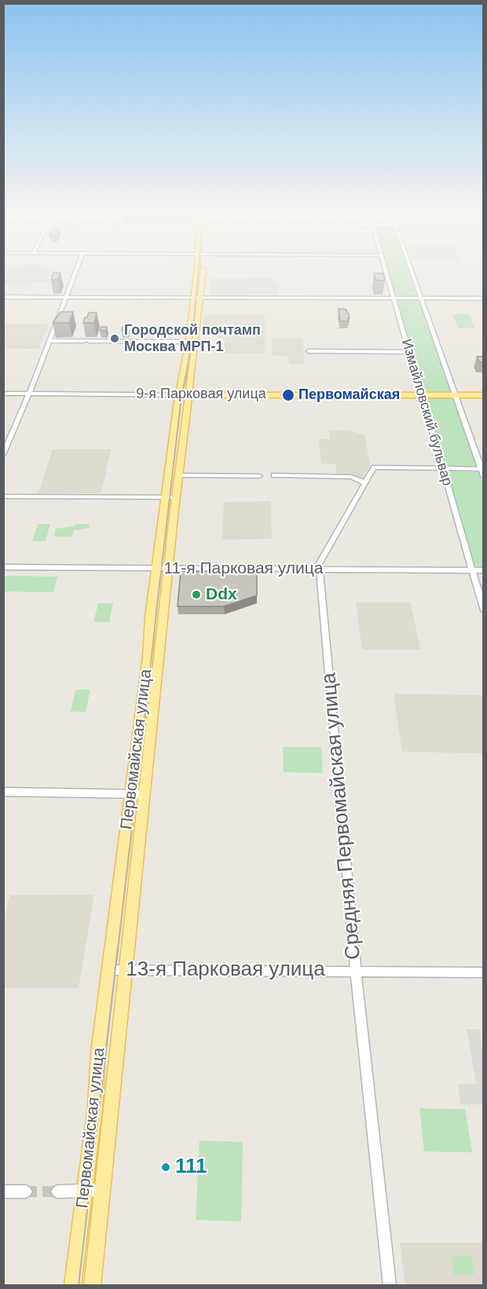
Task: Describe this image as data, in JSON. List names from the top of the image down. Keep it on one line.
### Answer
{"streets":{"main road":["9-я Парковая улица","Первомайская улица"],"street":["Измайловский бульвар","11-я Парковая улица","Средняя Первомайская улица","13-я Парковая улица"]},"crossings":[["9-я Парковая улица","Измайловский бульвар"],["9-я Парковая улица","Первомайская улица"],["Измайловский бульвар","11-я Парковая улица"],["Измайловский бульвар","Средняя Первомайская улица"],["11-я Парковая улица","Первомайская улица"],["11-я Парковая улица","Средняя Первомайская улица"],["Первомайская улица","13-я Парковая улица"],["Средняя Первомайская улица","13-я Парковая улица"]],"places":["Городской почтамп Москва МРП-1","Первомайская","Ddx","111"]}
